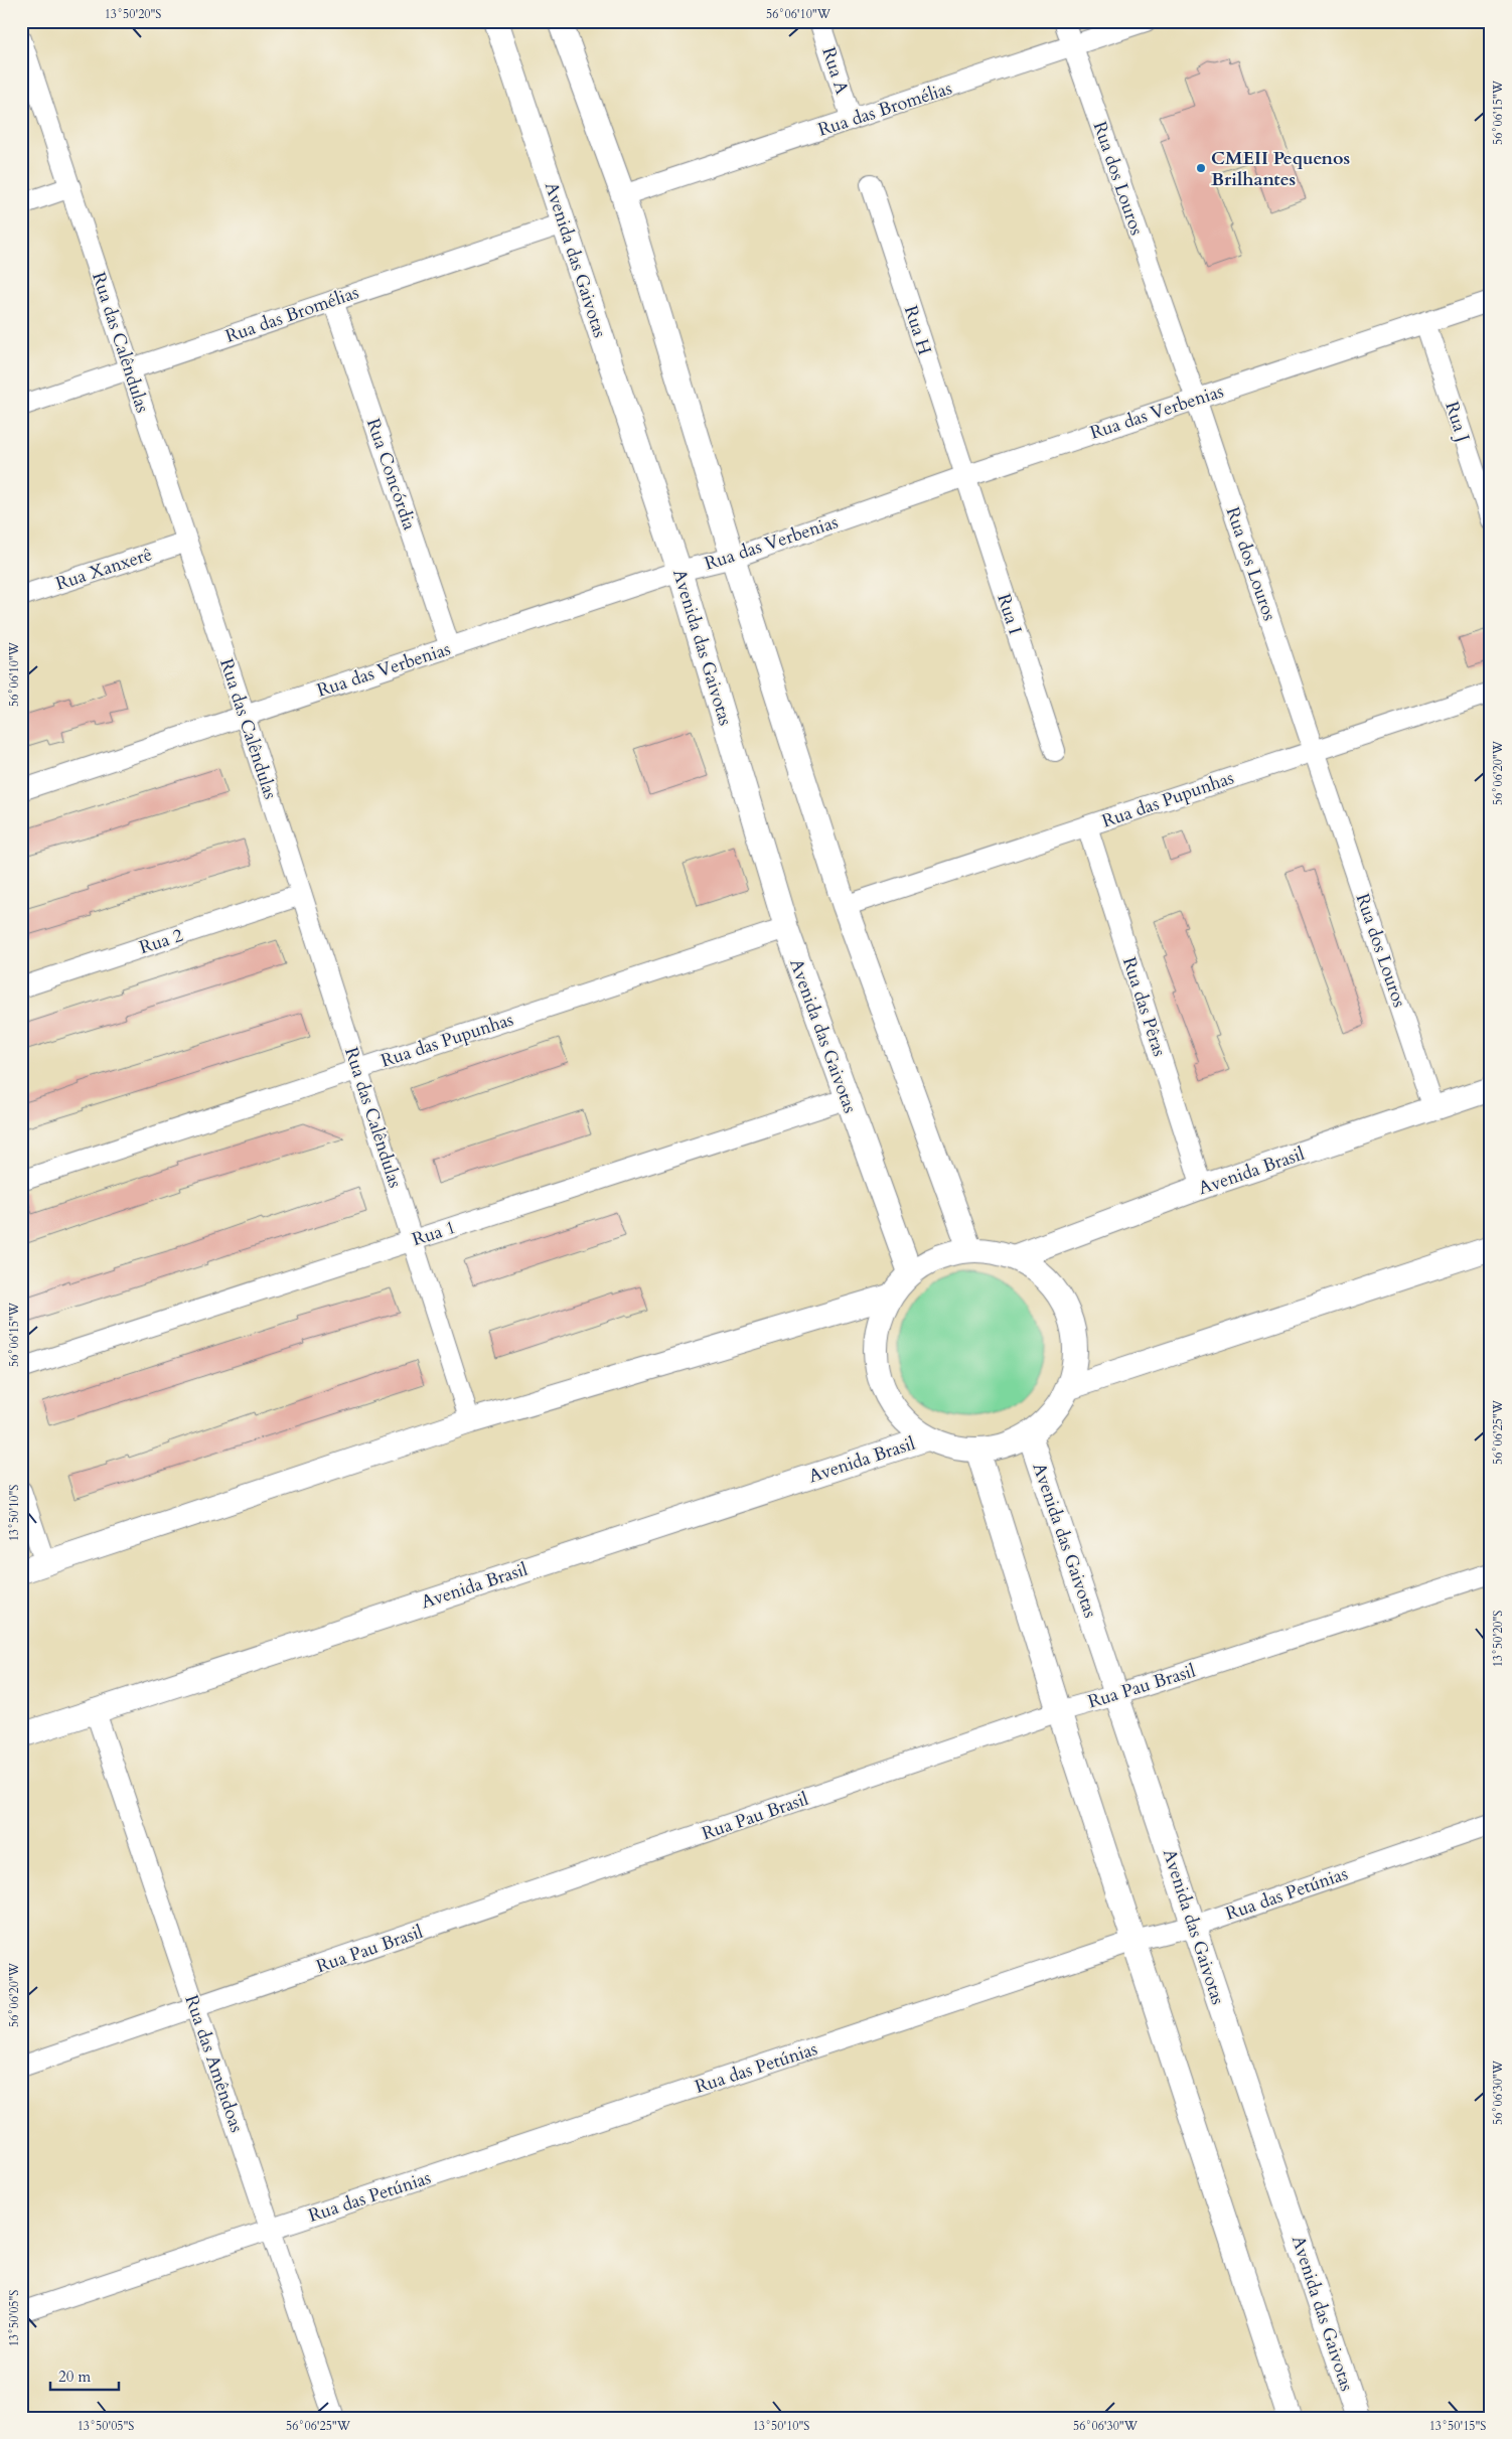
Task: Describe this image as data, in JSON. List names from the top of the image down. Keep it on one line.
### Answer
{"streets":{"street":["Rua A","Rua das Bromélias","Rua dos Louros","Avenida das Gaivotas","Rua H","Rua das Calêndulas","Rua das Verbenias","Rua J","Rua Concórdia","Rua Xanxerê","Rua I","Rua das Pupunhas","Rua 2","Rua das Pêras","Avenida Brasil","Rua 1","Rua Pau Brasil","Rua das Petúnias","Rua das Amêndoas"]},"crossings":[["Rua A","Rua das Bromélias"],["Rua das Bromélias","Rua dos Louros"],["Rua das Bromélias","Avenida das Gaivotas"],["Rua das Bromélias","Rua das Calêndulas"],["Rua das Bromélias","Rua Concórdia"],["Rua dos Louros","Rua das Verbenias"],["Rua dos Louros","Rua das Pupunhas"],["Rua dos Louros","Avenida Brasil"],["Avenida das Gaivotas","Rua das Verbenias"],["Avenida das Gaivotas","Rua das Pupunhas"],["Avenida das Gaivotas","Rua 1"],["Avenida das Gaivotas","Rua Pau Brasil"],["Avenida das Gaivotas","Rua das Petúnias"],["Rua H","Rua das Verbenias"],["Rua H","Rua I"],["Rua das Calêndulas","Rua das Verbenias"],["Rua das Calêndulas","Rua Xanxerê"],["Rua das Calêndulas","Rua das Pupunhas"],["Rua das Calêndulas","Rua 2"],["Rua das Calêndulas","Rua 1"],["Rua das Verbenias","Rua J"],["Rua das Verbenias","Rua Concórdia"],["Rua das Verbenias","Rua I"],["Rua das Pupunhas","Rua das Pêras"],["Rua das Pêras","Avenida Brasil"],["Avenida Brasil","Rua das Amêndoas"],["Rua Pau Brasil","Rua das Amêndoas"],["Rua das Petúnias","Rua das Amêndoas"]],"places":["CMEII Pequenos Brilhantes"],"scale_bar":"20 m","coordinates":["13°50'20\"S","56°06'10\"W","56°06'15\"W","56°06'20\"W","56°06'25\"W","13°50'10\"S","56°06'30\"W","13°50'05\"S","13°50'15\"S"]}
